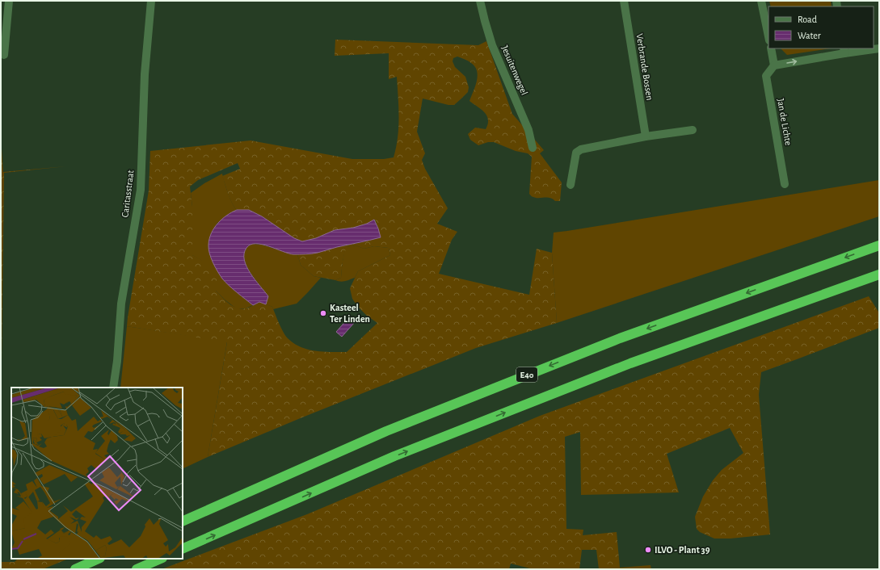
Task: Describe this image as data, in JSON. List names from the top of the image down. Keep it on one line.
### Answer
{"streets":{"highway":["E40"],"street":["Verbrande Bossen","Jesuitenwegel","Jan de Lichte","Caritasstraat"]},"places":["Kasteel Ter Linden","ILVO - Plant 39"],"legend":["Road","Water"]}
